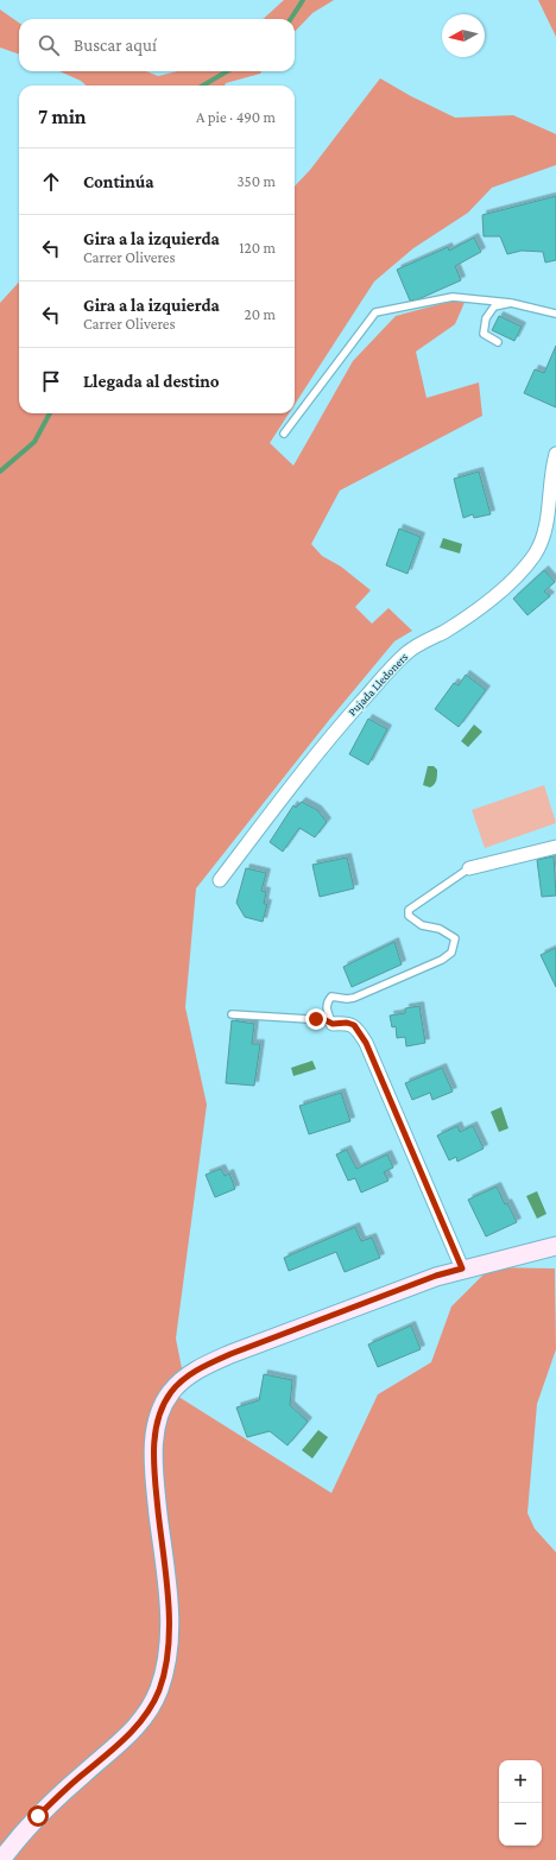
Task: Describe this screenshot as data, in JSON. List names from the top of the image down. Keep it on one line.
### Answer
{"streets":{"street":["Pujada Lledoners"]},"north":"left","page":{"search":"Buscar aquí","heading":["7 min","A pie · 490 m"],"list":[["Continúa","350 m"],["Gira a la izquierda","Carrer Oliveres","120 m"],["Gira a la izquierda","Carrer Oliveres","20 m"],"Llegada al destino"],"map_buttons":["+","−"]}}
